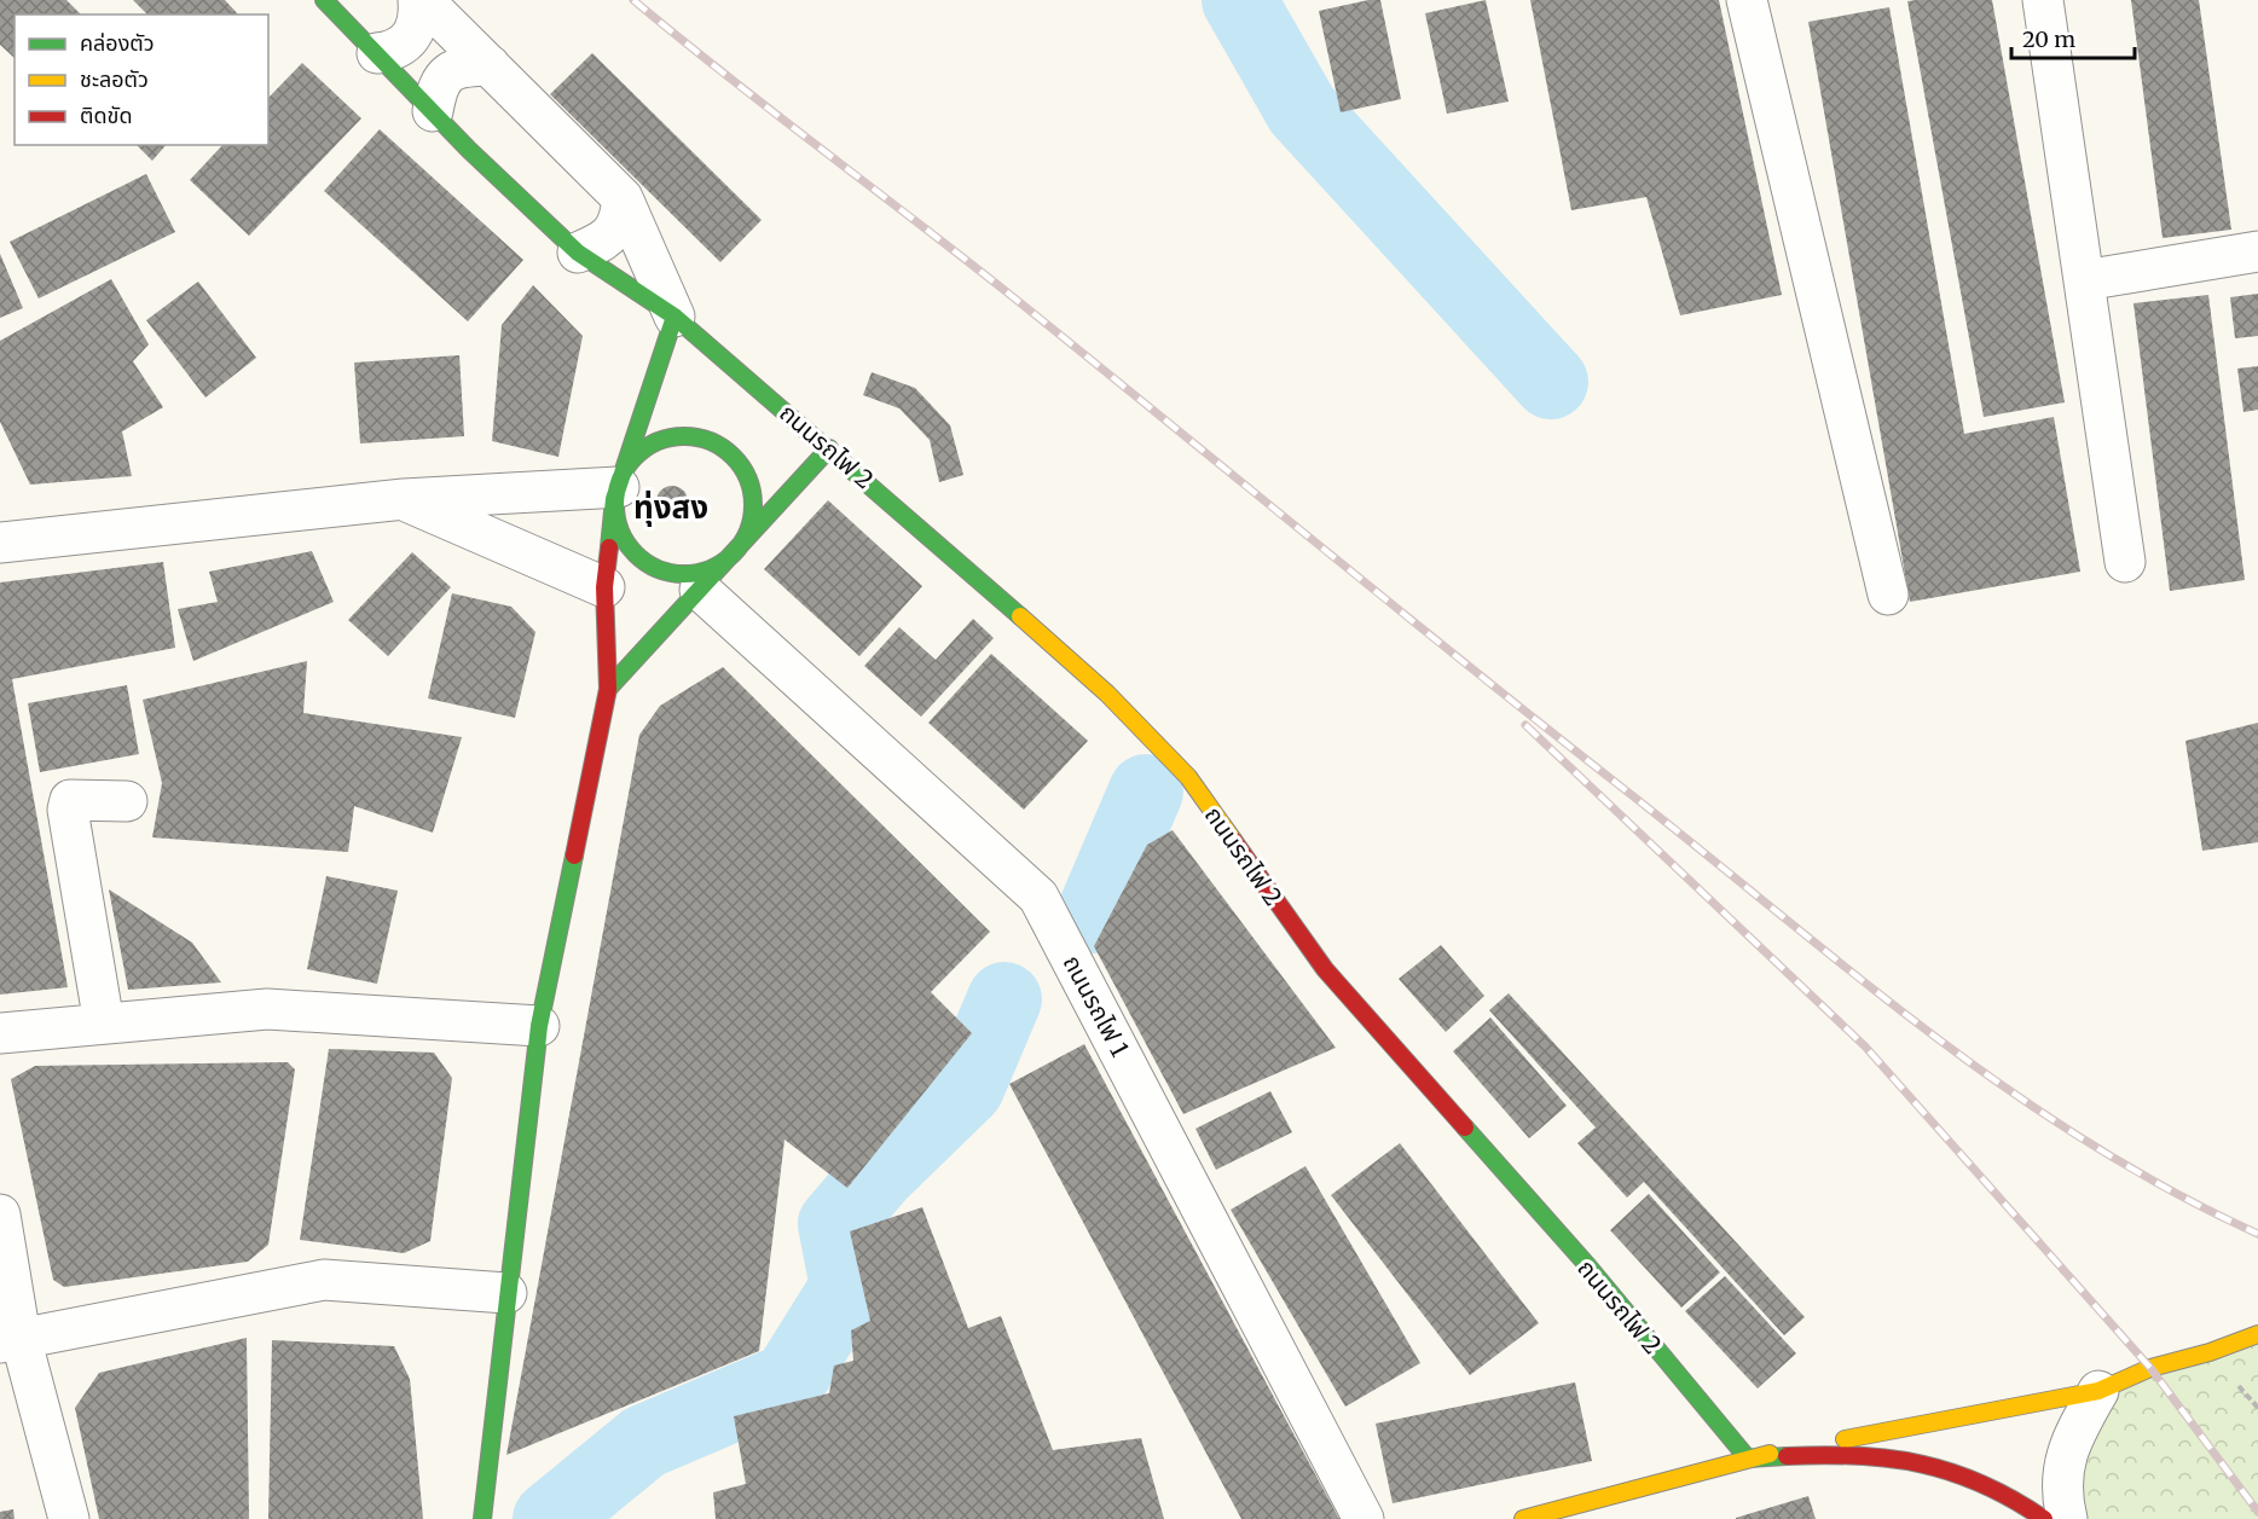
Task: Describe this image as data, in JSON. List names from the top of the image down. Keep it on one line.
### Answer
{"streets":{"street":["ถนนรถไฟ 2","ถนนรถไฟ 1"]},"districts":["ทุ่งสง"],"legend":["คล่องตัว","ชะลอตัว","ติดขัด"],"scale_bar":"20 m"}
